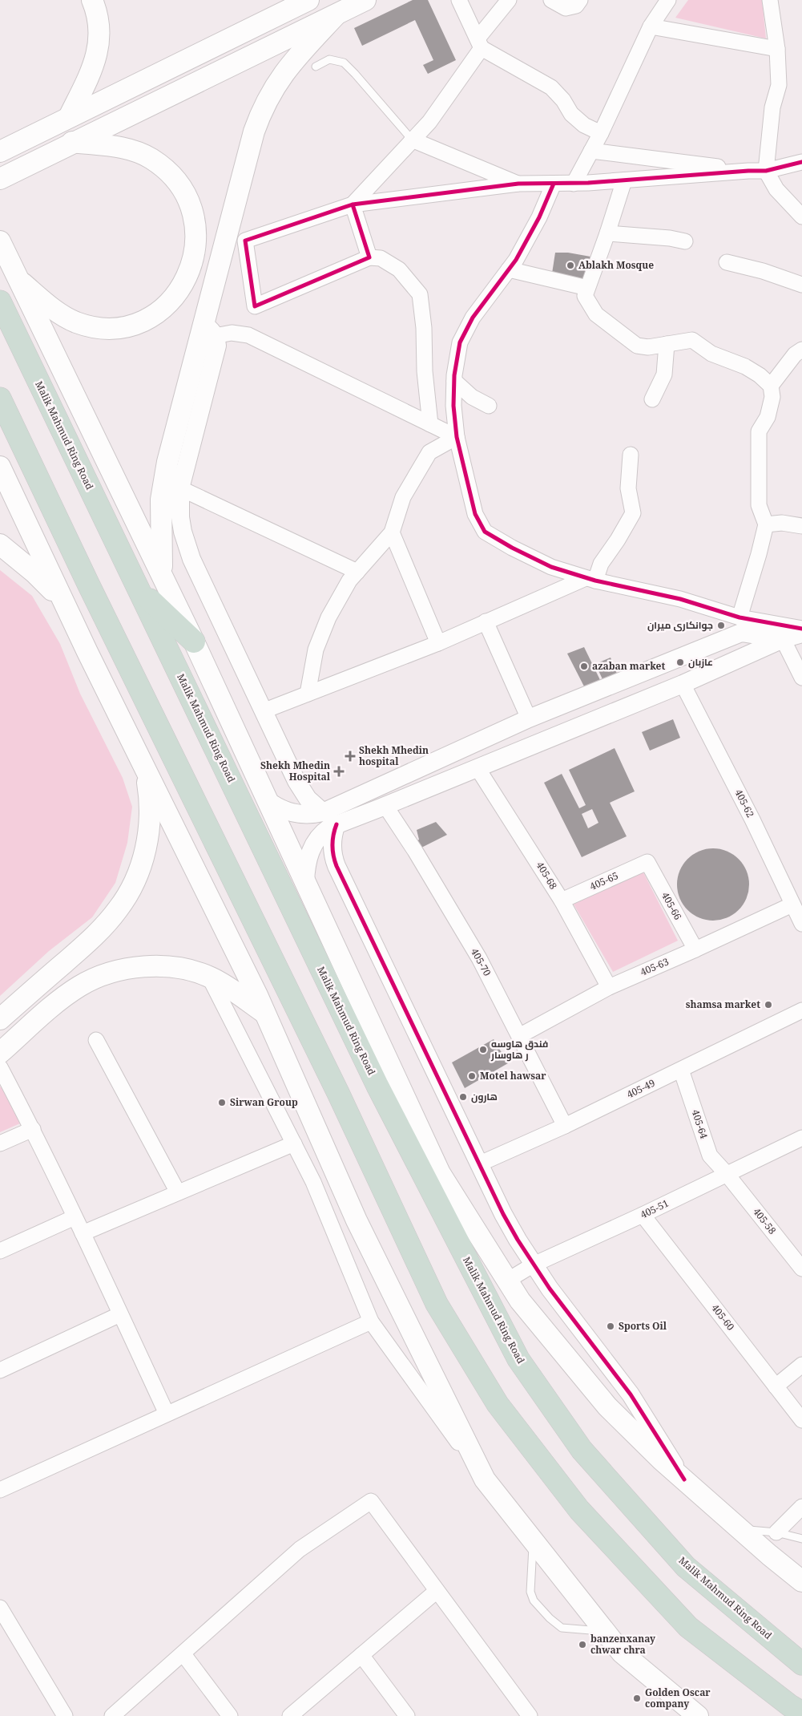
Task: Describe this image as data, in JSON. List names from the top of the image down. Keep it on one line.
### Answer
{"streets":{"highway":["Malik Mahmud Ring Road"],"street":["405-62","405-68","405-65","405-66","405-70","405-63","405-49","405-64","405-51","405-58","405-60"]},"crossings":[["405-62","405-63"],["405-68","405-65"],["405-68","405-63"],["405-65","405-66"],["405-66","405-63"],["405-70","405-63"],["405-70","405-49"],["405-49","405-64"],["405-64","405-51"],["405-64","405-58"],["405-51","405-58"],["405-51","405-60"]],"places":{"other":["Ablakh Mosque","جوانكاری میران","عازبان","azaban market","shamsa market","فندق هاوسه ر هاوسار","Motel hawsar","هارون","Sirwan Group","Sports Oil","banzenxanay chwar chra","Golden Oscar company"],"health":["Shekh Mhedin hospital","Shekh Mhedin Hospital"]}}
